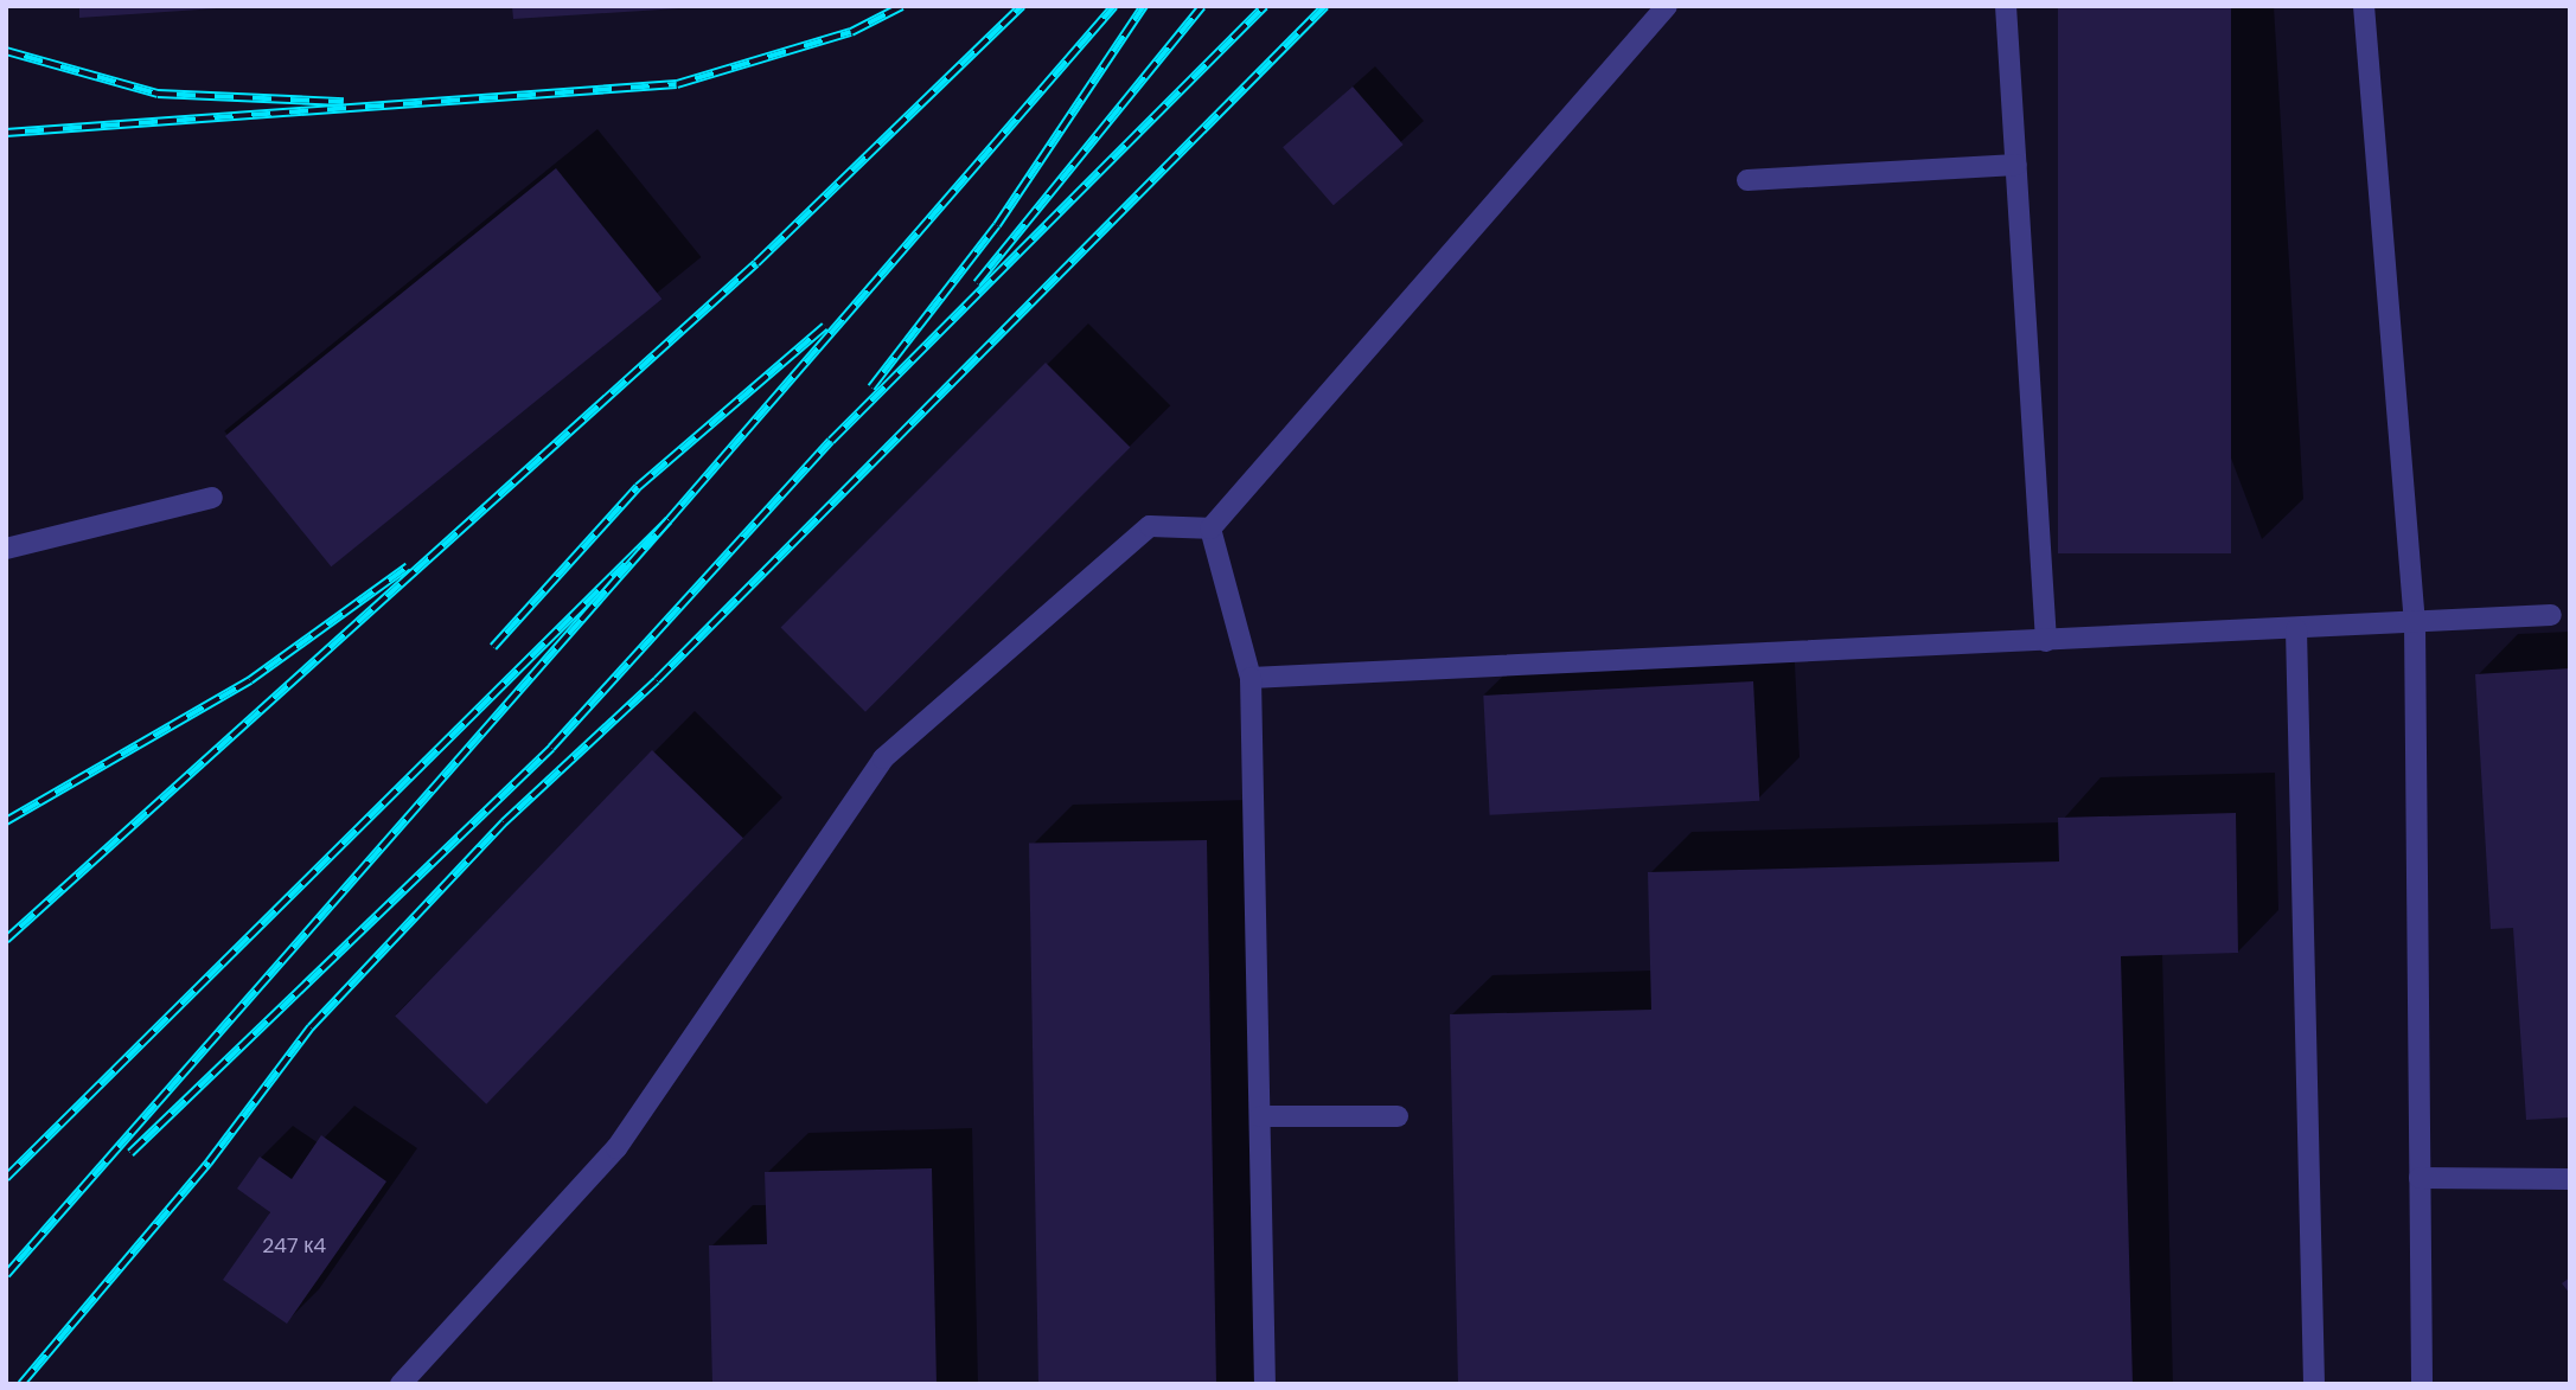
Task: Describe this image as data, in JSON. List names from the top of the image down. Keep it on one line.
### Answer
{"house_numbers":["247 к4"]}
